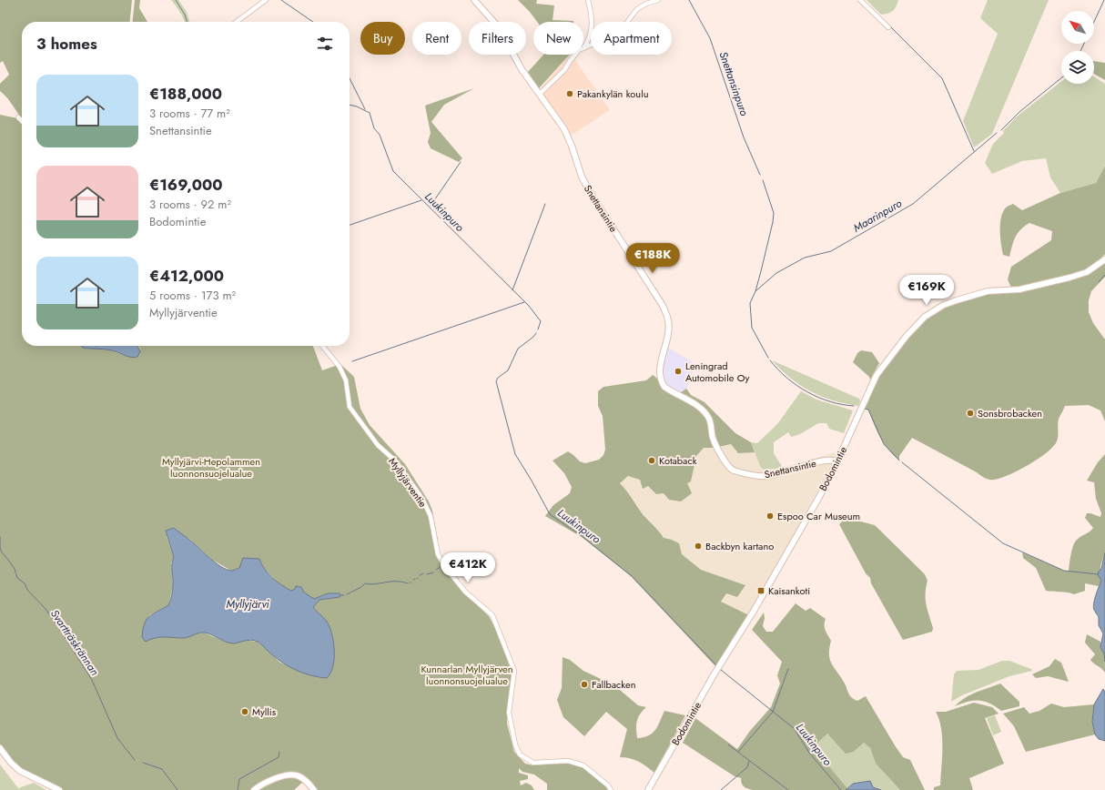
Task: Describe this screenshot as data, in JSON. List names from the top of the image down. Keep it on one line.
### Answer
{"streets":{"street":["Snettansintie","Bodomintie","Myllyjärventie"]},"crossings":[["Snettansintie","Bodomintie"]],"water":["Snettansinpuro","Luukinpuro","Maarinpuro","Myllyjärvi","Svartträskrännan"],"parks":["Myllyjärvi-Hepolammen luonnonsuojelualue","Kunnarlan Myllyjärven luonnonsuojelualue"],"places":{"other":["Pakankylän koulu","Leningrad Automobile Oy","Sonsbrobacken","Kotaback","Espoo Car Museum","Backbyn kartano","Fallbacken","Myllis"],"transit":["Kaisankoti"]},"north":"top left","page":{"chip":["Buy","Rent","Filters","New","Apartment"],"heading":"3 homes","list":[{"name":"€188,000","note":"3 rooms · 77 m² · Snettansintie"},{"name":"€169,000","note":"3 rooms · 92 m² · Bodomintie"},{"name":"€412,000","note":"5 rooms · 173 m² · Myllyjärventie"}],"price":["€188K","€169K","€412K"]}}
